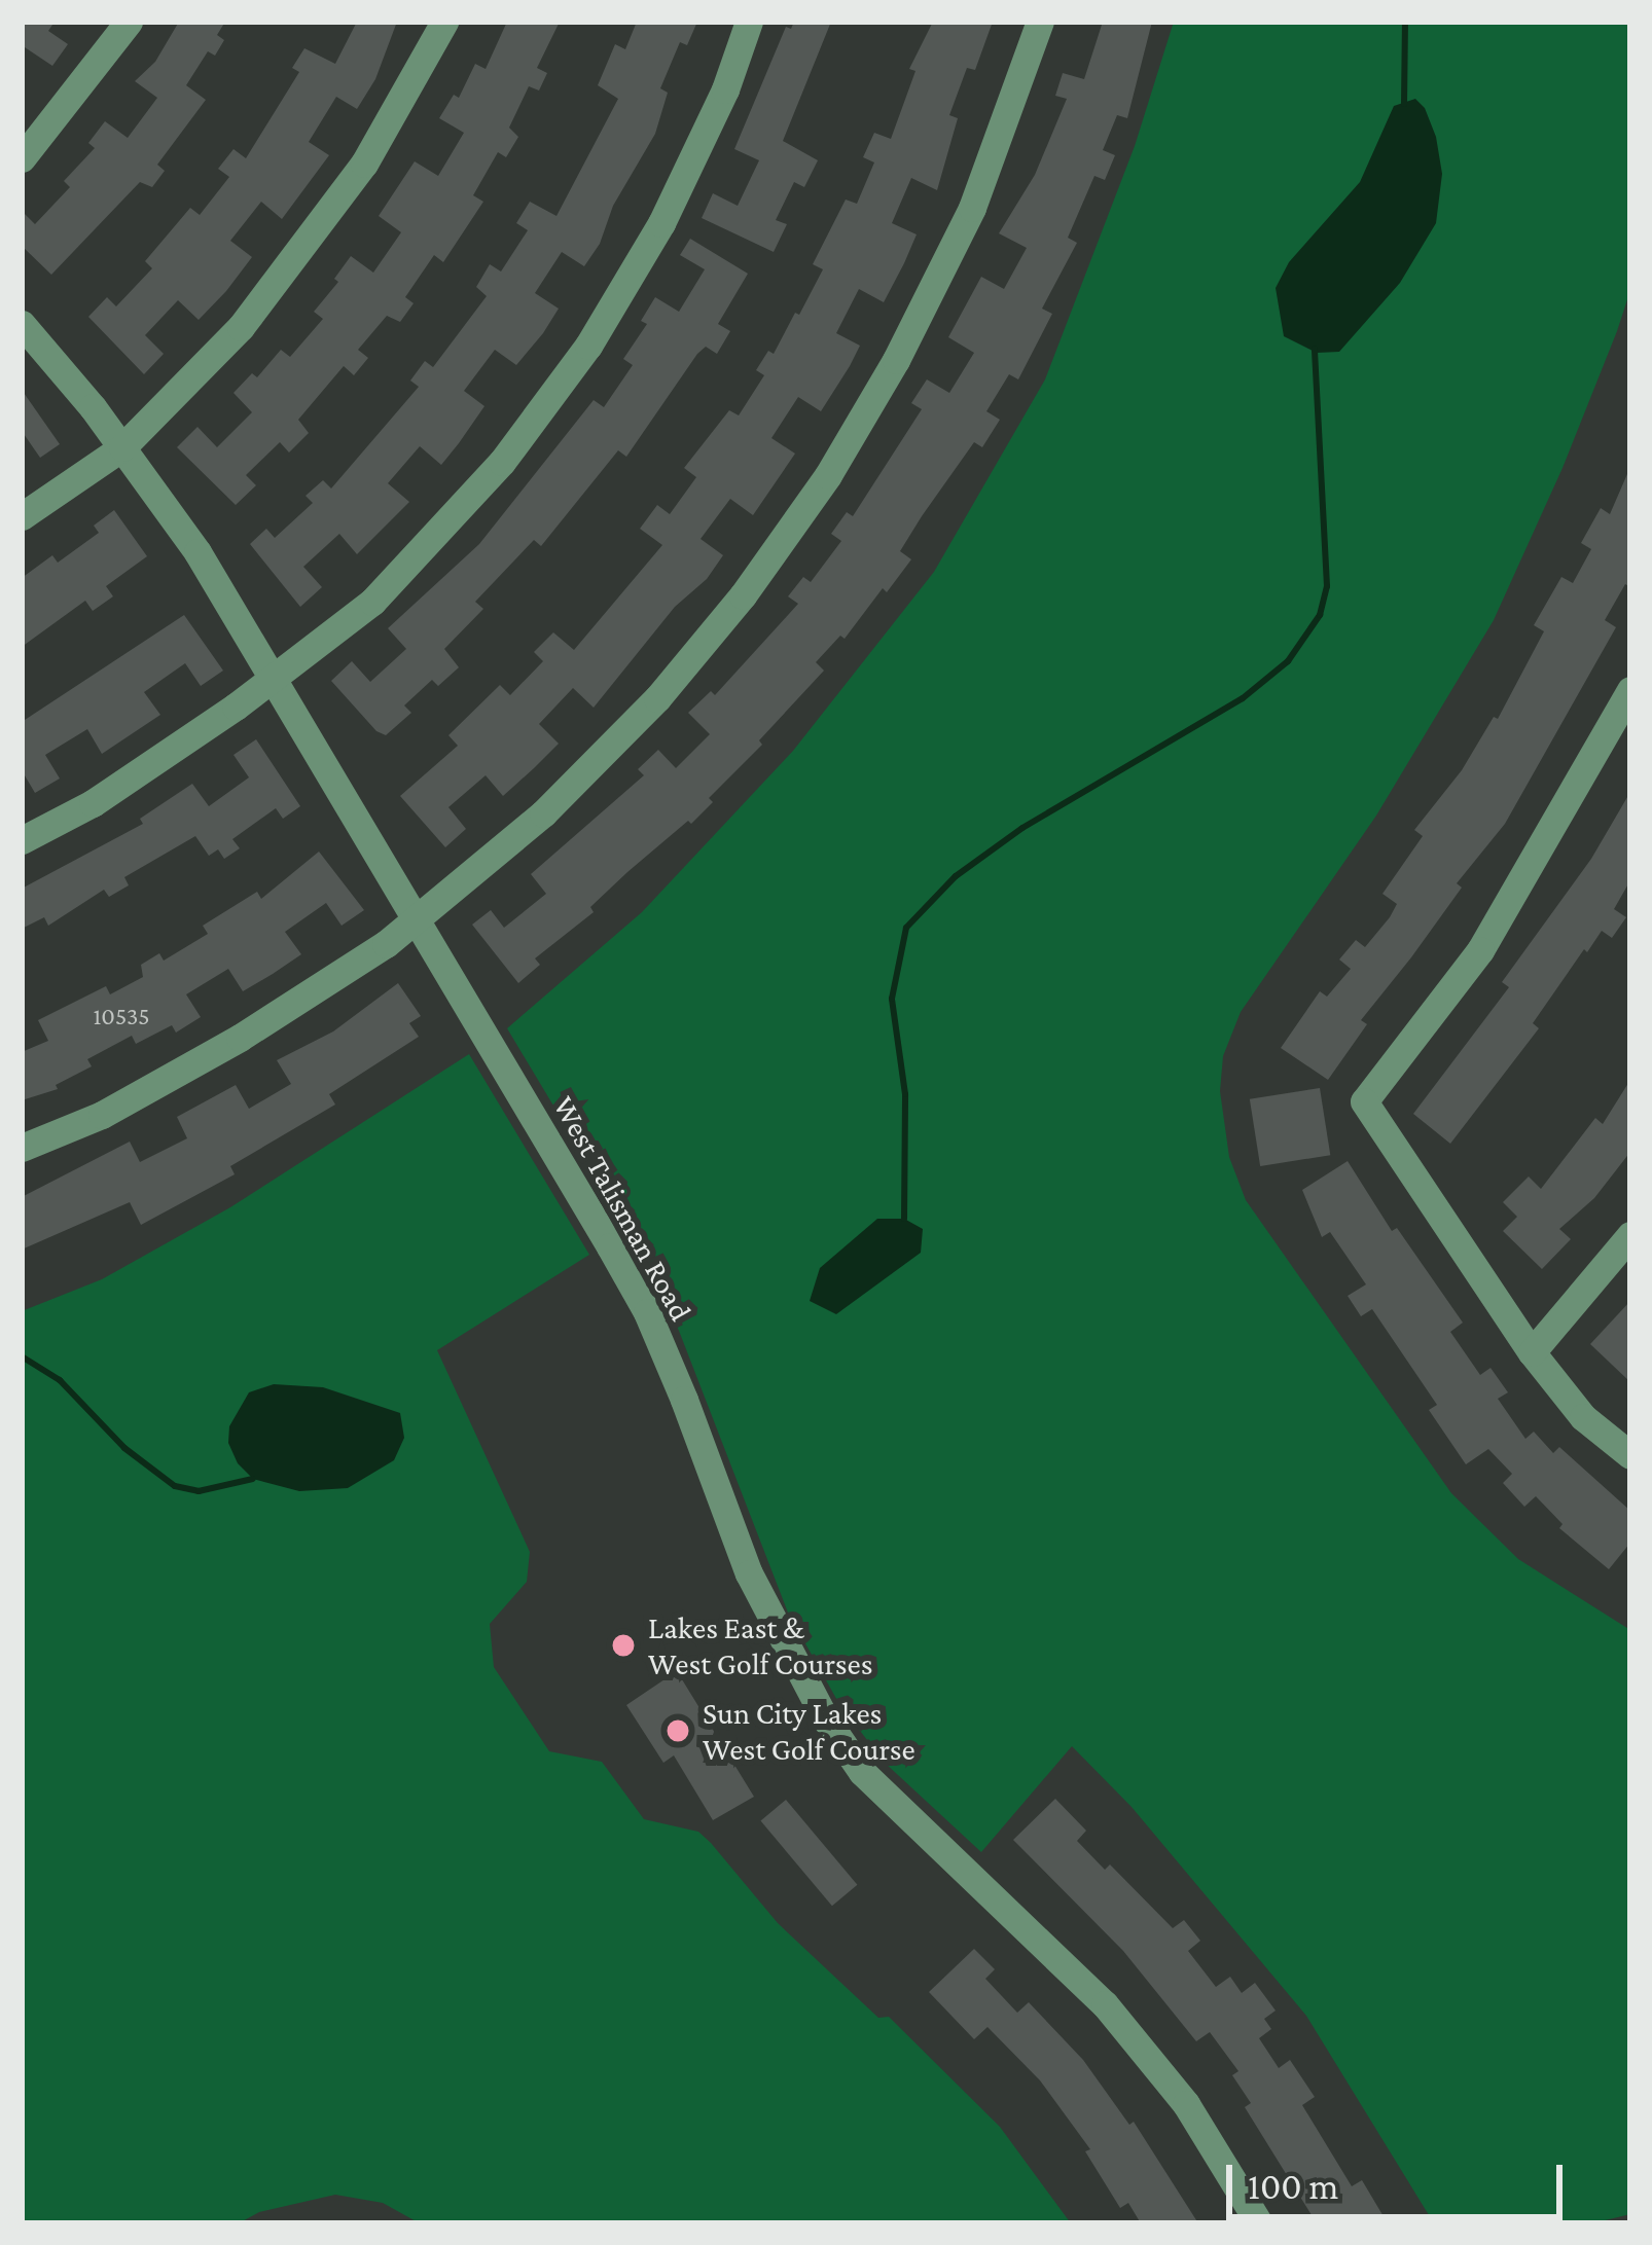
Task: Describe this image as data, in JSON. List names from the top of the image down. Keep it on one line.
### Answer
{"streets":{"street":["West Talisman Road"]},"places":["Lakes East & West Golf Courses","Sun City Lakes West Golf Course"],"house_numbers":["10535"],"scale_bar":"100 m"}
